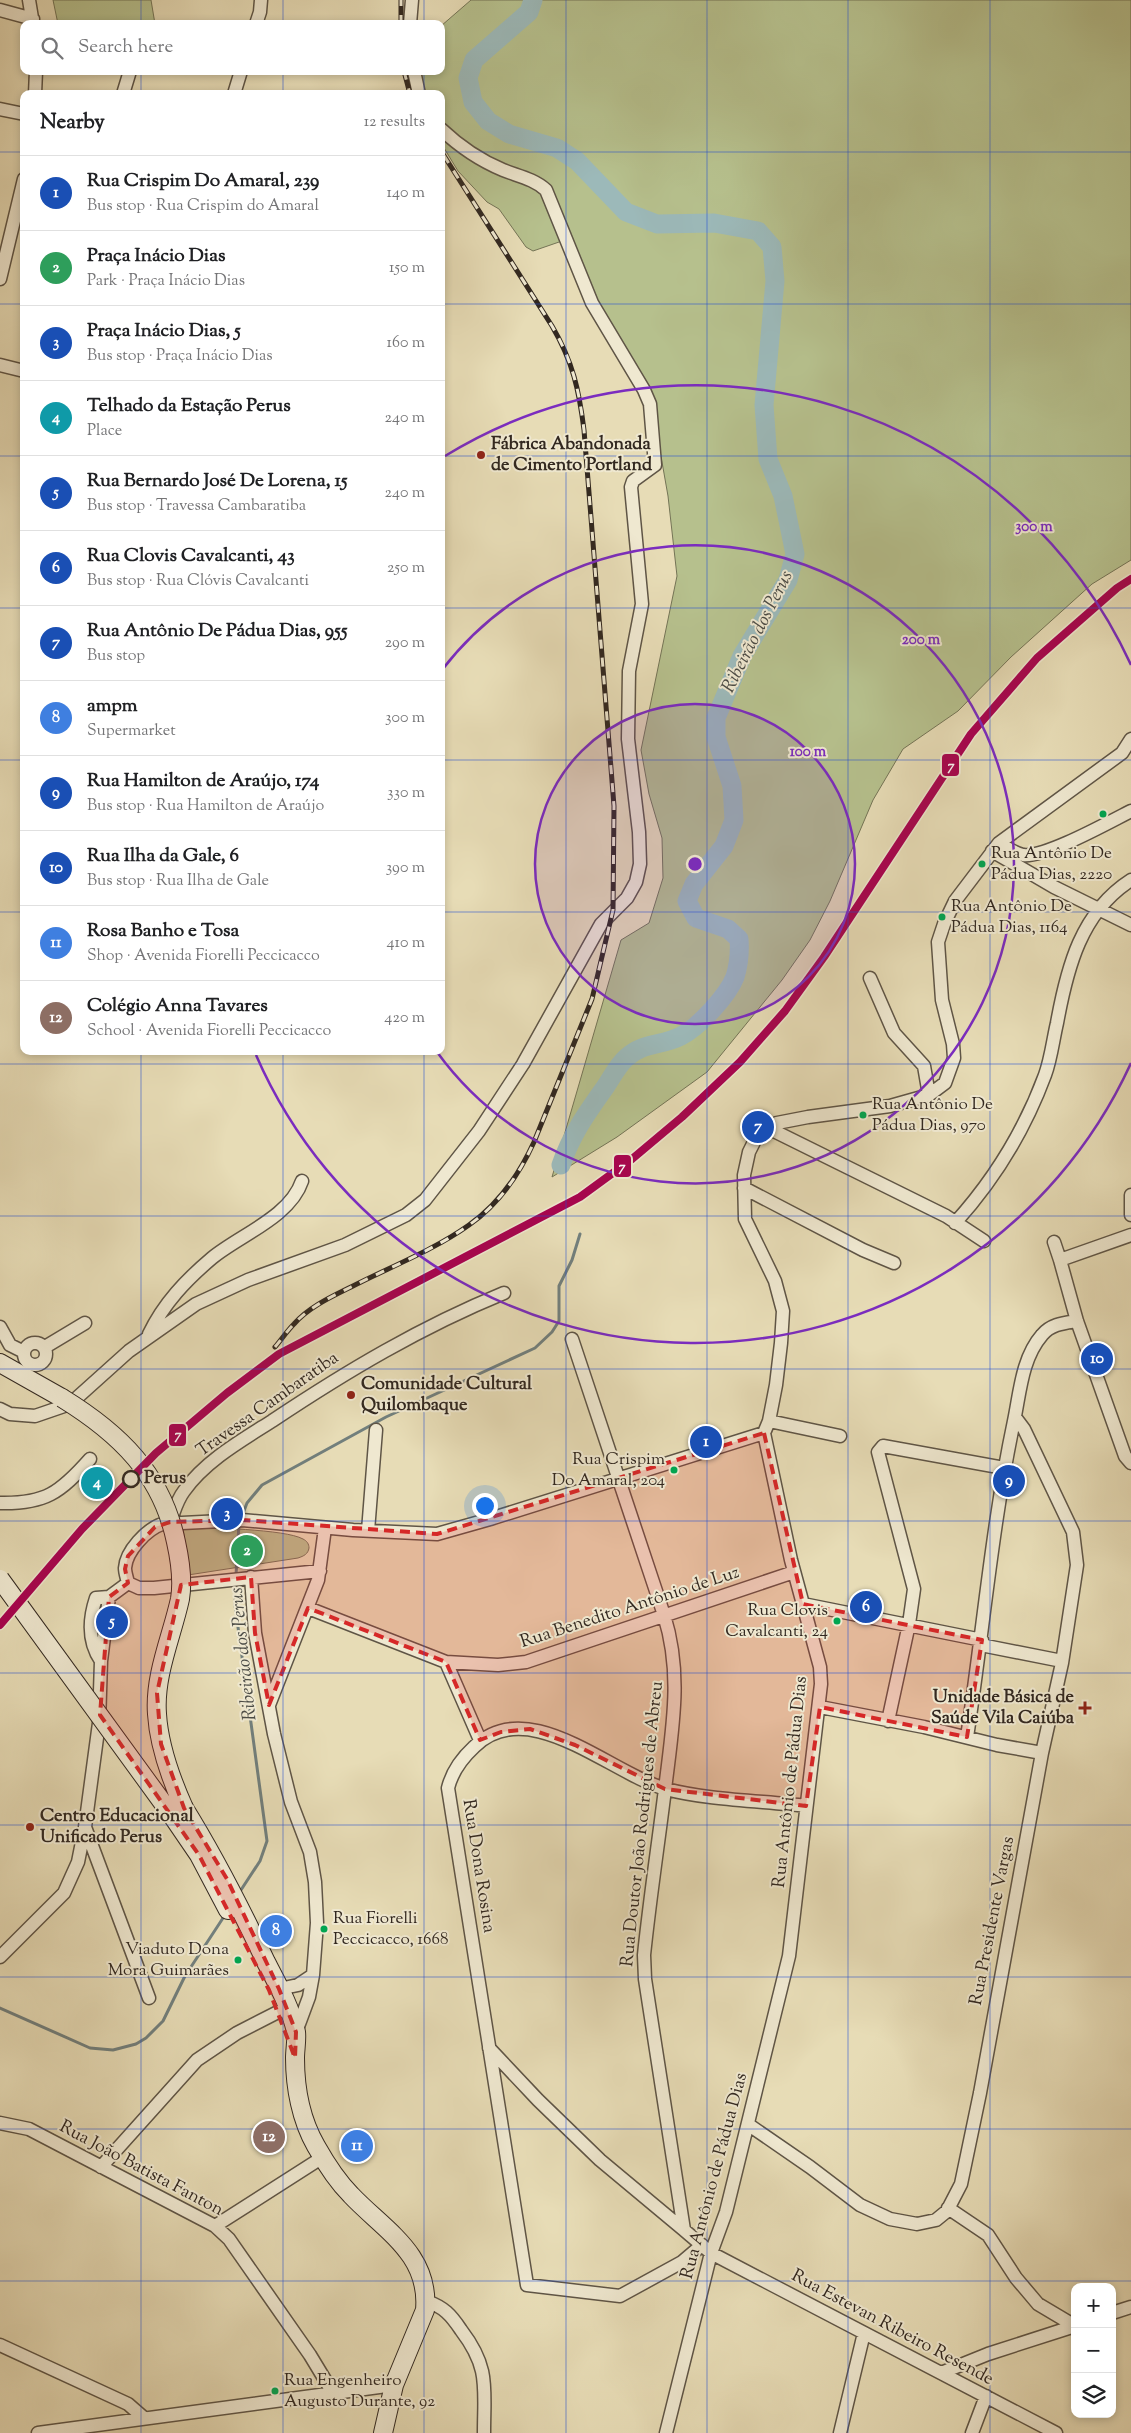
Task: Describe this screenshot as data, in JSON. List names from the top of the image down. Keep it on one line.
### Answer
{"streets":{"street":["Travessa Cambaratiba","Rua Benedito Antônio de Luz","Rua Antônio de Pádua Dias","Rua Doutor João Rodrigues de Abreu","Rua Dona Rosina","Rua Presidente Vargas","Rua João Batista Fanton","Rua Estevan Ribeiro Resende"]},"crossings":[["Rua Benedito Antônio de Luz","Rua Antônio de Pádua Dias"],["Rua Benedito Antônio de Luz","Rua Doutor João Rodrigues de Abreu"],["Rua Antônio de Pádua Dias","Rua Dona Rosina"],["Rua Antônio de Pádua Dias","Rua Presidente Vargas"],["Rua Antônio de Pádua Dias","Rua Estevan Ribeiro Resende"],["Rua Dona Rosina","Rua Estevan Ribeiro Resende"]],"water":["Ribeirão dos Perus"],"places":{"other":["Fábrica Abandonada de Cimento Portland","Rua Antônio De Pádua Dias, 2220","Rua Antônio De Pádua Dias, 1164","Rua Antônio De Pádua Dias, 970","Comunidade Cultural Quilombaque","Rua Crispim Do Amaral, 204","Perus","Rua Clovis Cavalcanti, 24","Centro Educacional Unificado Perus","Rua Fiorelli Peccicacco, 1668","Viaduto Dona Mora Guimarães","Rua Engenheiro Augusto Durante, 92"],"health":["Unidade Básica de Saúde Vila Caiúba"]},"lines":["transit line 7"],"page":{"search":"Search here","heading":["Nearby","12 results"],"list":[{"mark":"1","name":"Rua Crispim Do Amaral, 239","note":"Bus stop · Rua Crispim do Amaral","value":"140 m"},{"mark":"2","name":"Praça Inácio Dias","note":"Park · Praça Inácio Dias","value":"150 m"},{"mark":"3","name":"Praça Inácio Dias, 5","note":"Bus stop · Praça Inácio Dias","value":"160 m"},{"mark":"4","name":"Telhado da Estação Perus","note":"Place","value":"240 m"},{"mark":"5","name":"Rua Bernardo José De Lorena, 15","note":"Bus stop · Travessa Cambaratiba","value":"240 m"},{"mark":"6","name":"Rua Clovis Cavalcanti, 43","note":"Bus stop · Rua Clóvis Cavalcanti","value":"250 m"},{"mark":"7","name":"Rua Antônio De Pádua Dias, 955","note":"Bus stop","value":"290 m"},{"mark":"8","name":"ampm","note":"Supermarket","value":"300 m"},{"mark":"9","name":"Rua Hamilton de Araújo, 174","note":"Bus stop · Rua Hamilton de Araújo","value":"330 m"},{"mark":"10","name":"Rua Ilha da Gale, 6","note":"Bus stop · Rua Ilha de Gale","value":"390 m"},{"mark":"11","name":"Rosa Banho e Tosa","note":"Shop · Avenida Fiorelli Peccicacco","value":"410 m"},{"mark":"12","name":"Colégio Anna Tavares","note":"School · Avenida Fiorelli Peccicacco","value":"420 m"}],"pins":["7","10","1","9","4","3","2","6","5","8","12","11"],"map_buttons":["+","−"]},"rings":["300 m","200 m","100 m"]}
